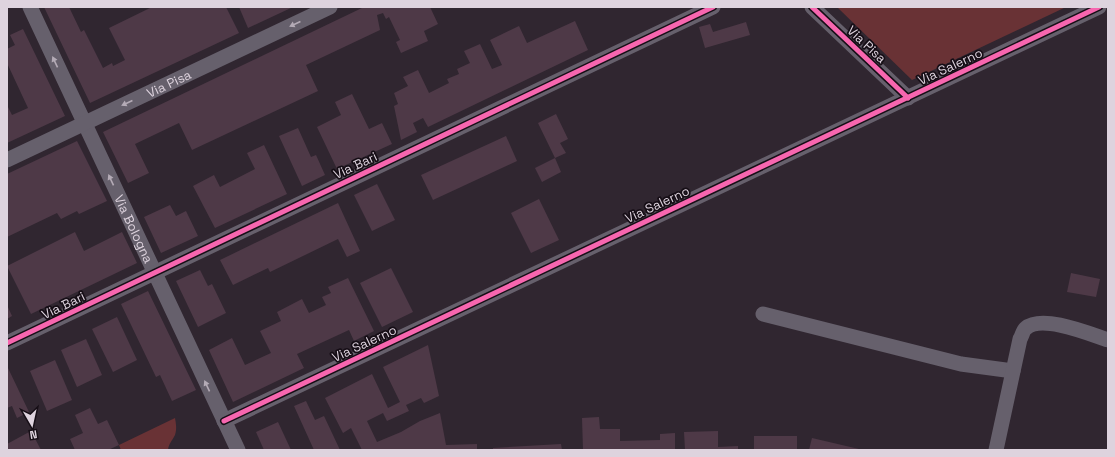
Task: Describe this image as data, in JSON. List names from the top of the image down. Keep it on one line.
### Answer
{"streets":{"street":["Via Pisa","Via Salerno","Via Bari","Via Bologna"]},"crossings":[["Via Pisa","Via Salerno"],["Via Pisa","Via Bologna"],["Via Salerno","Via Bologna"],["Via Bari","Via Bologna"]],"one_way":["Via Pisa","Via Bologna"],"north":"bottom"}
